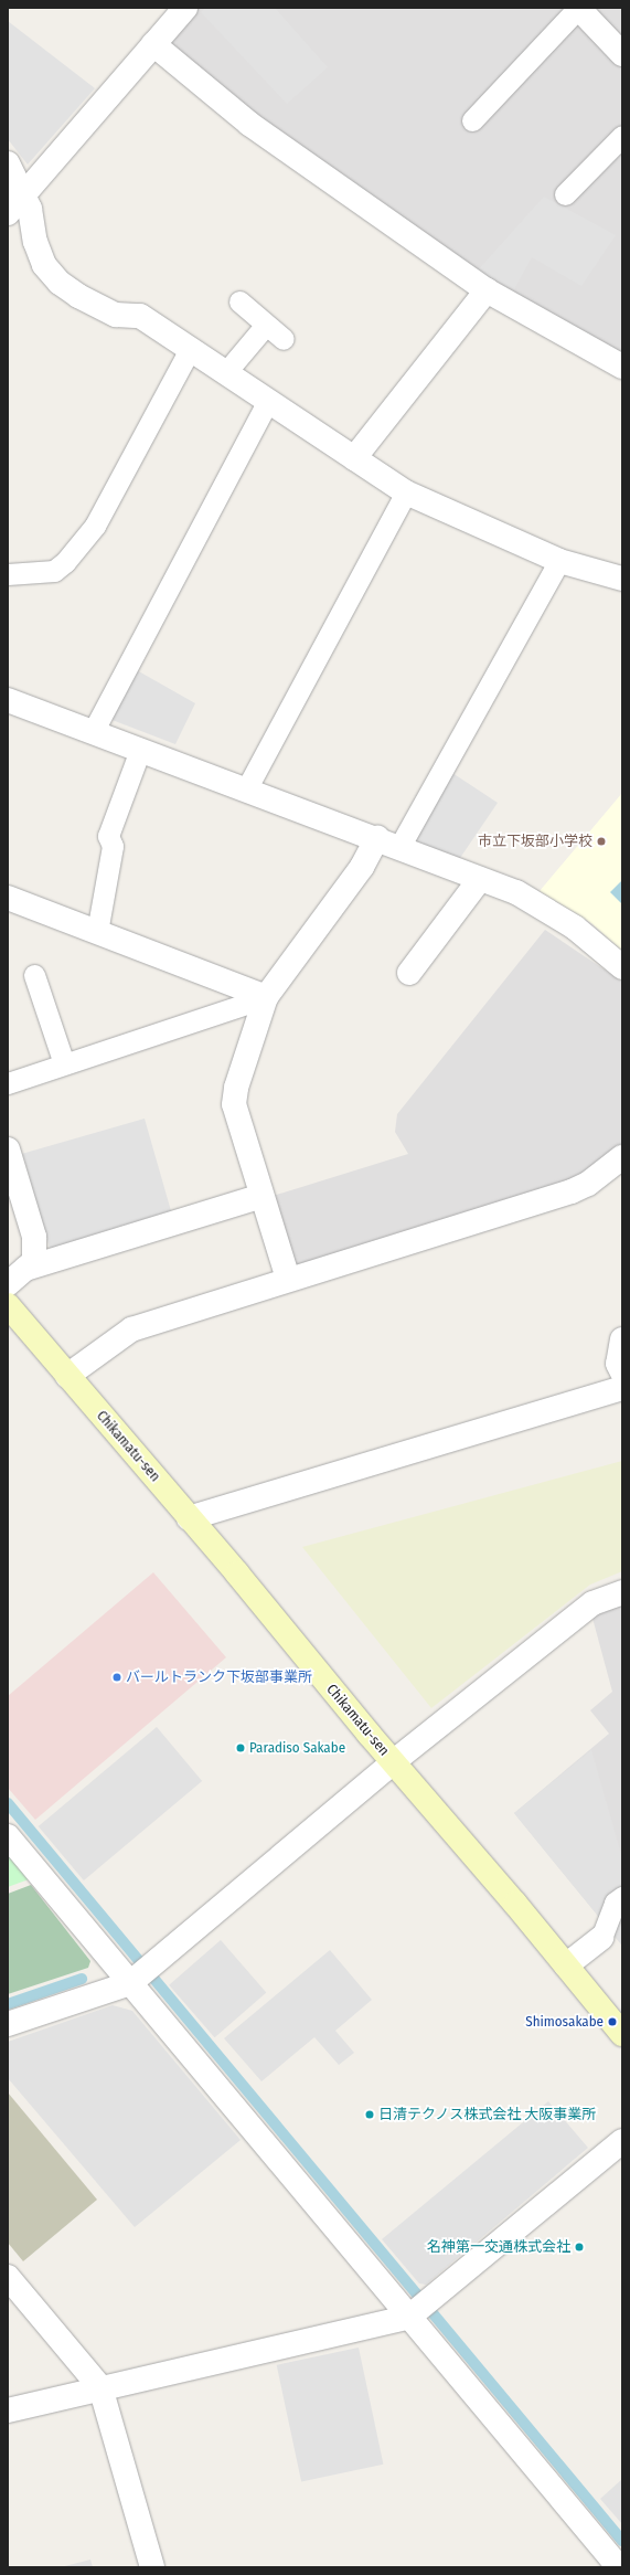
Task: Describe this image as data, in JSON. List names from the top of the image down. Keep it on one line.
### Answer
{"streets":{"street":["Chikamatu-sen"]},"places":["市立下坂部小学校","バールトランク下坂部事業所","Paradiso Sakabe","Shimosakabe","日清テクノス株式会社 大阪事業所","名神第一交通株式会社"]}
